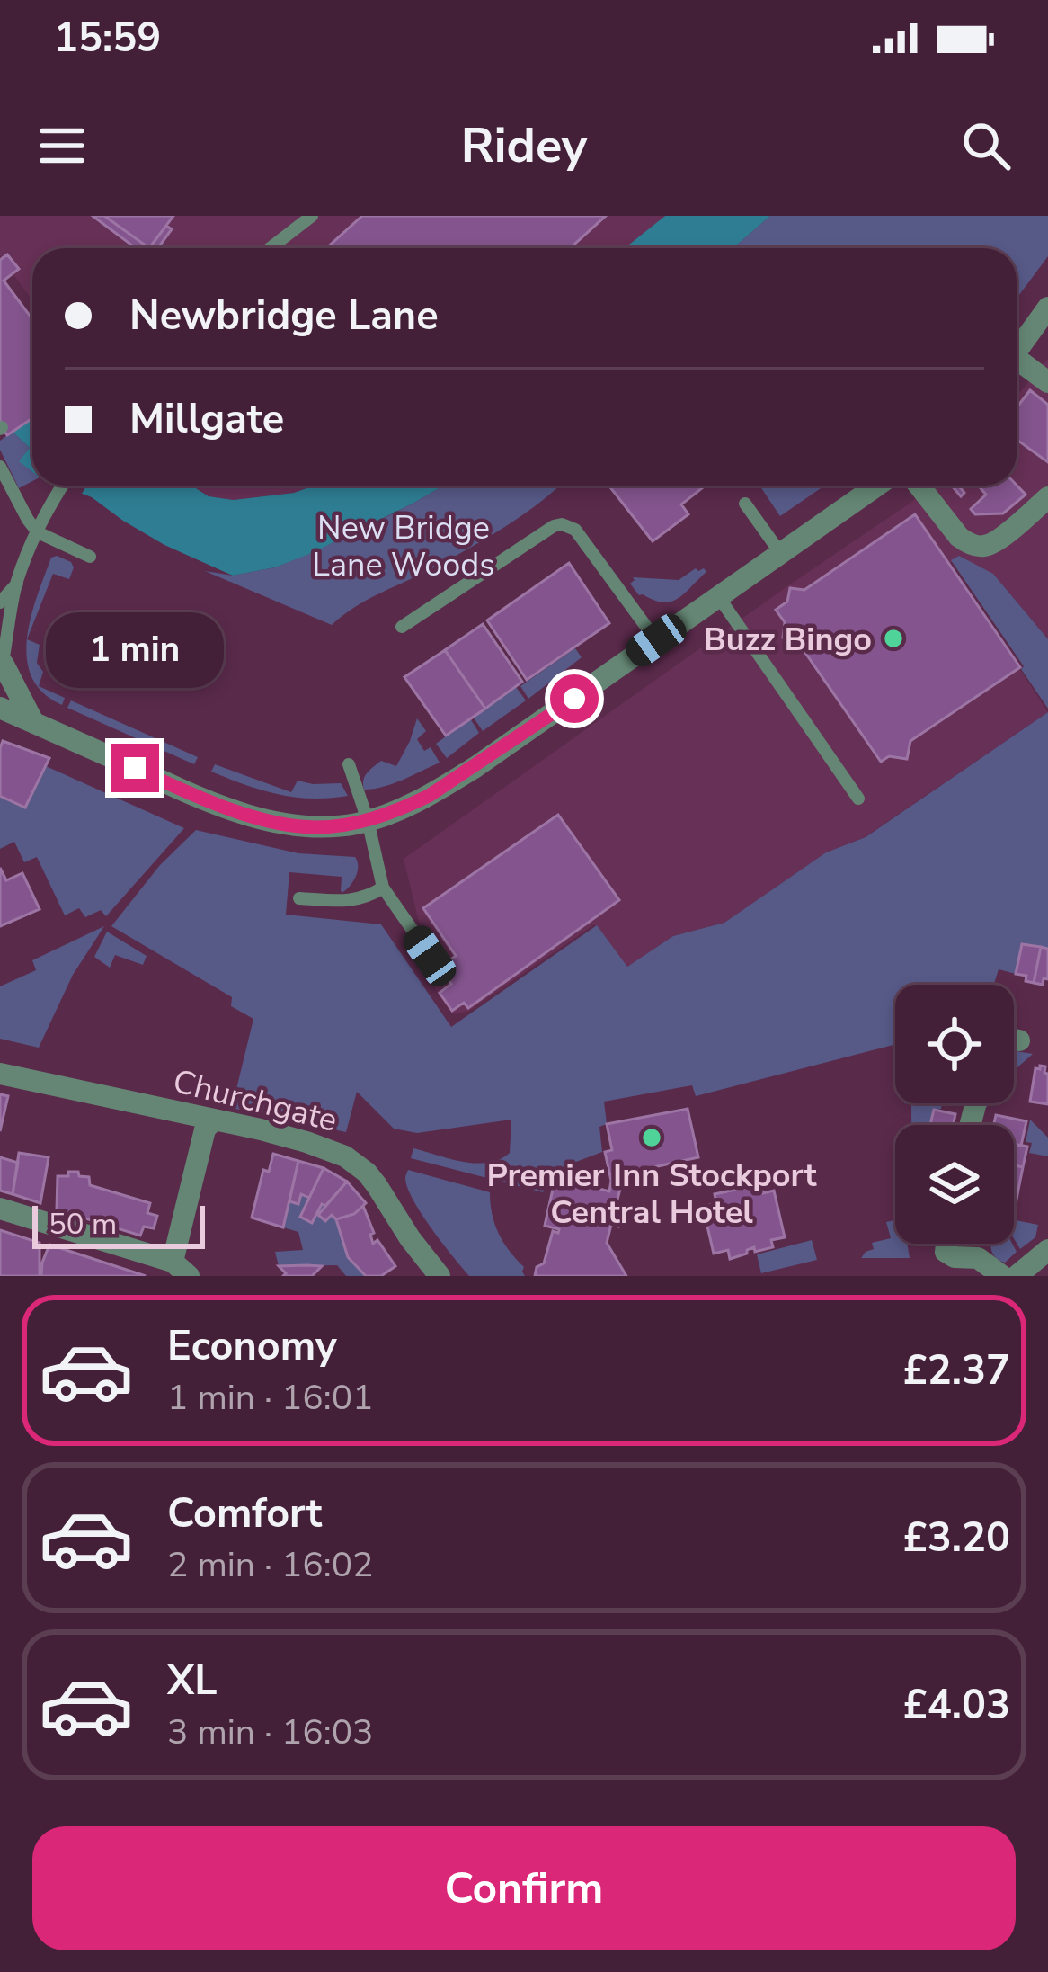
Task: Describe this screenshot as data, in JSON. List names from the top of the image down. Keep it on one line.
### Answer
{"streets":{"street":["Churchgate"]},"parks":["New Bridge Lane Woods"],"places":["Buzz Bingo","Premier Inn Stockport Central Hotel"],"scale_bar":"50 m","page":{"status":"15:59","header":"Ridey","banner":["Newbridge Lane","Millgate"],"bubble":"1 min","scale":"50 m","list":[{"name":"Economy","note":"1 min · 16:01","value":"£2.37"},{"name":"Comfort","note":"2 min · 16:02","value":"£3.20"},{"name":"XL","note":"3 min · 16:03","value":"£4.03"}],"buttons":"Confirm"}}
